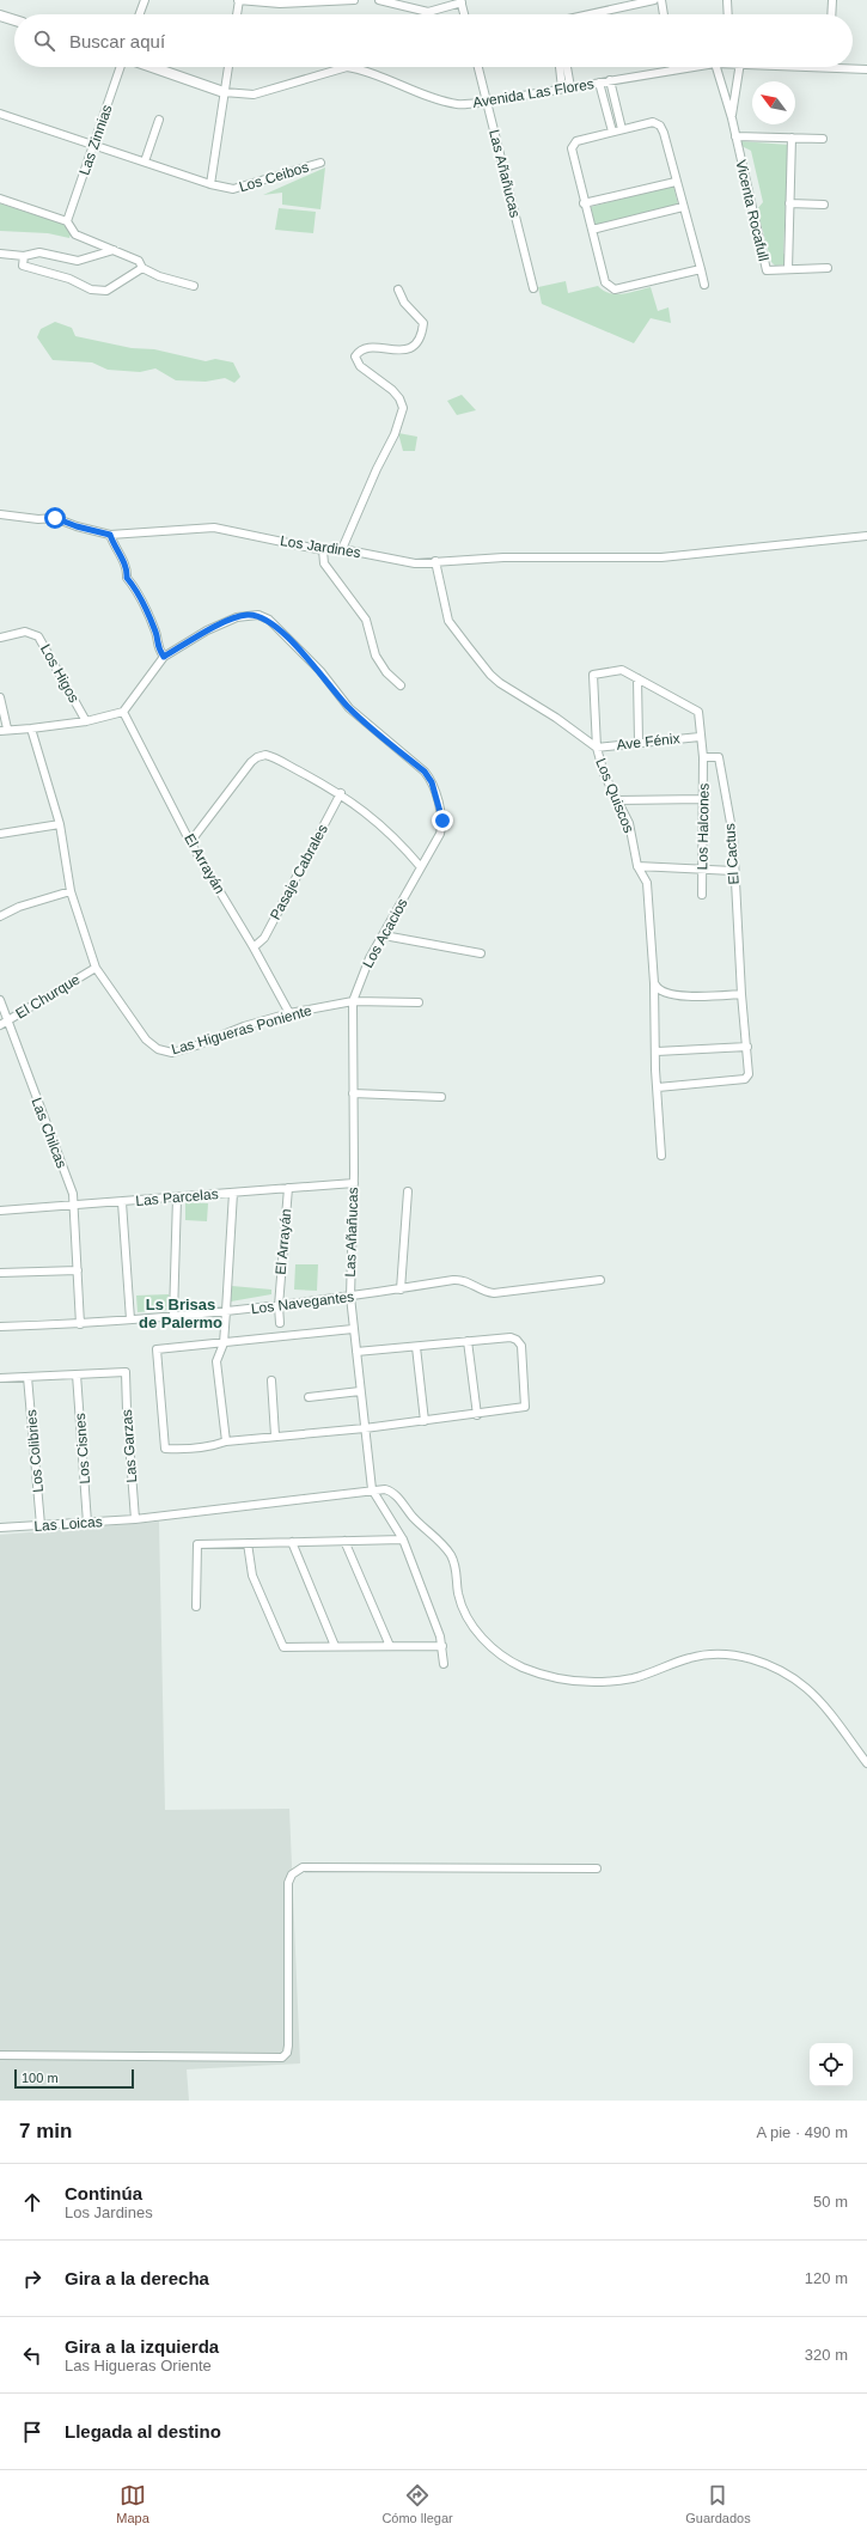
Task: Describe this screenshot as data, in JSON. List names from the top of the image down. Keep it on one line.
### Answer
{"streets":{"street":["Avenida Las Flores","Las Zinnias","Las Añañucas","Los Ceibos","Vicenta Rocafull","Los Jardines","Los Higos","Ave Fénix","Los Quiscos","Los Halcones","El Cactus","El Arrayán","Pasaje Cabrales","Los Acacios","El Churque","Las Higueras Poniente","Las Chilcas","Las Parcelas","Los Navegantes","Las Garzas","Los Cisnes","Los Colibries","Las Loicas"]},"crossings":[["Avenida Las Flores","Las Añañucas"],["Las Zinnias","Los Ceibos"],["Las Añañucas","Los Acacios"],["Las Añañucas","Las Higueras Poniente"],["Las Añañucas","Las Parcelas"],["Las Añañucas","Los Navegantes"],["Las Añañucas","Las Loicas"],["Los Jardines","Los Quiscos"],["Ave Fénix","Los Quiscos"],["Los Quiscos","El Cactus"],["Los Halcones","El Cactus"],["El Arrayán","Pasaje Cabrales"],["El Arrayán","Las Higueras Poniente"],["El Arrayán","Las Parcelas"],["El Arrayán","Los Navegantes"],["Los Acacios","Las Higueras Poniente"],["El Churque","Las Higueras Poniente"],["El Churque","Las Chilcas"],["Las Chilcas","Las Parcelas"],["Las Chilcas","Los Navegantes"],["Las Garzas","Los Cisnes"],["Las Garzas","Las Loicas"],["Los Cisnes","Las Loicas"],["Los Colibries","Las Loicas"]],"districts":["Ls Brisas de Palermo"],"scale_bar":"100 m","north":"top left","page":{"search":"Buscar aquí","scale":"100 m","heading":["7 min","A pie · 490 m"],"list":[["Continúa","Los Jardines","50 m"],["Gira a la derecha","120 m"],["Gira a la izquierda","Las Higueras Oriente","320 m"],"Llegada al destino"],"nav":["Mapa","Cómo llegar","Guardados"]}}
